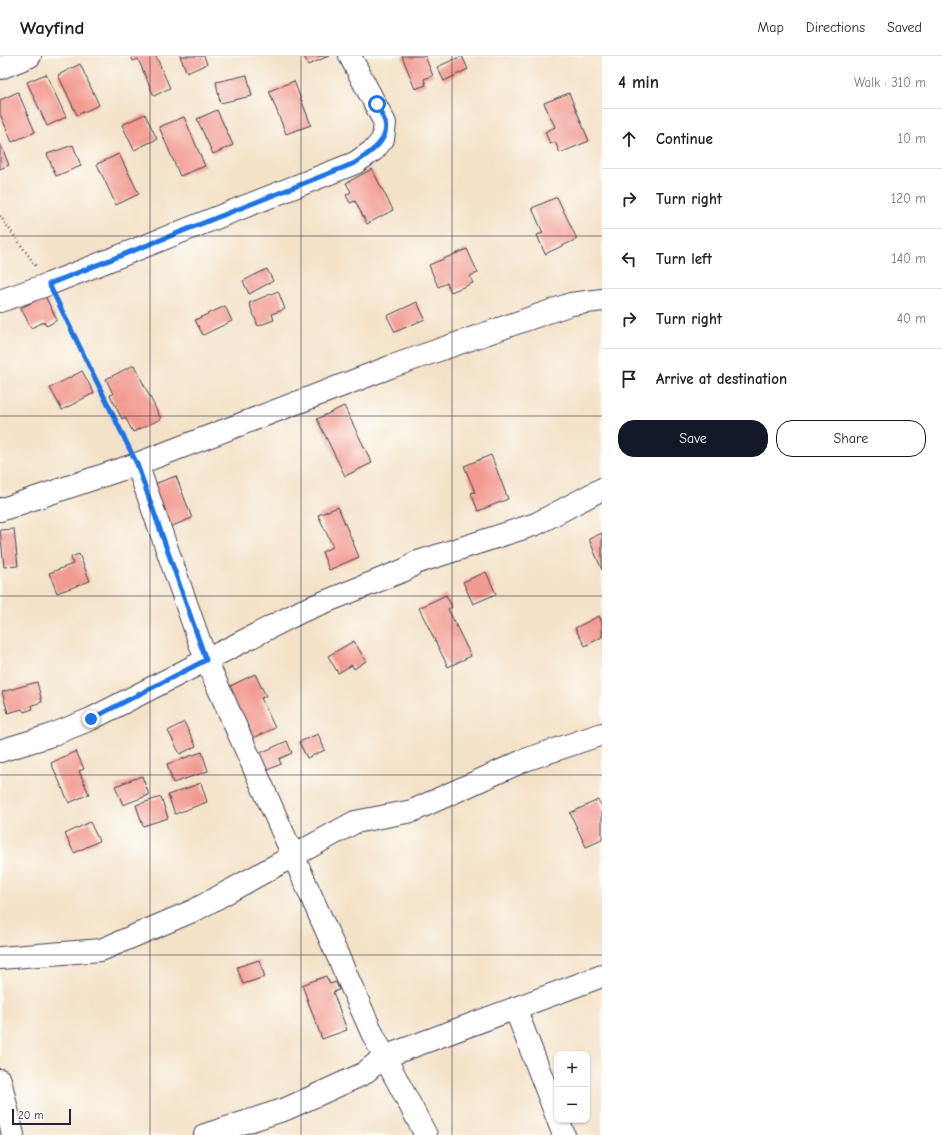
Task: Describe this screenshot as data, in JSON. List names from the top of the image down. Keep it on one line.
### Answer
{"scale_bar":"20 m","page":{"header":"Wayfind","nav":["Map","Directions","Saved"],"heading":["4 min","Walk · 310 m"],"list":[["Continue","10 m"],["Turn right","120 m"],["Turn left","140 m"],["Turn right","40 m"],"Arrive at destination"],"buttons":["Save","Share"],"map_buttons":["+","−"],"scale":"20 m"}}
